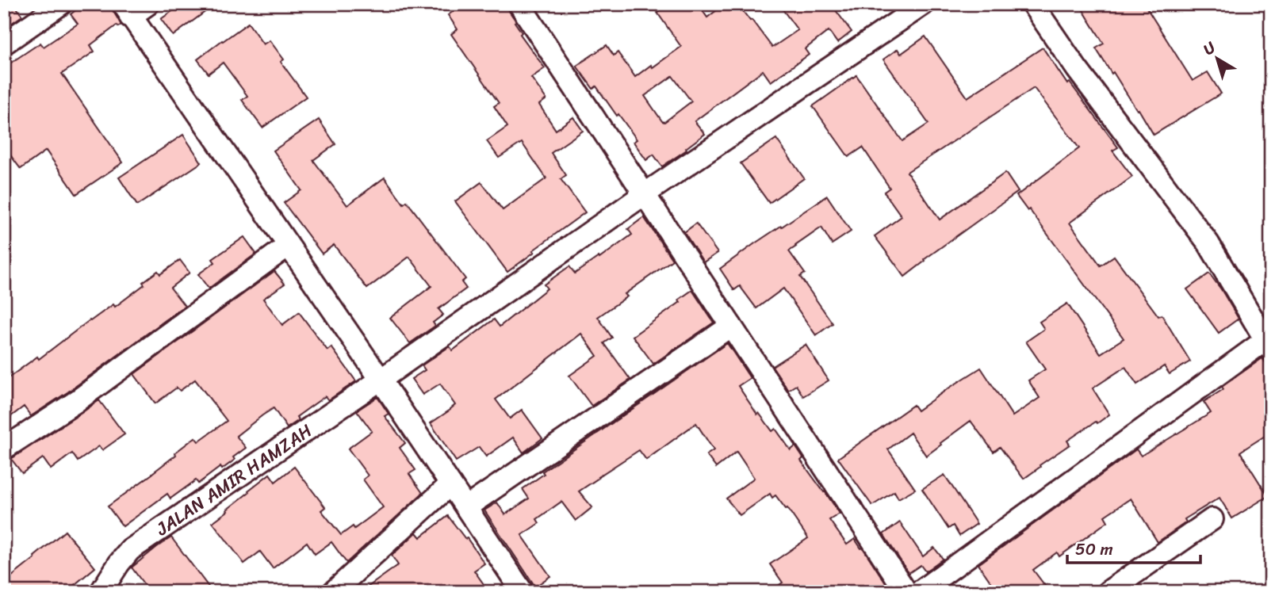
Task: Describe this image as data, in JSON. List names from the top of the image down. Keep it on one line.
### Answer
{"streets":{"street":["JALAN AMIR HAMZAH"]},"scale_bar":"50 m","north":"top left"}
